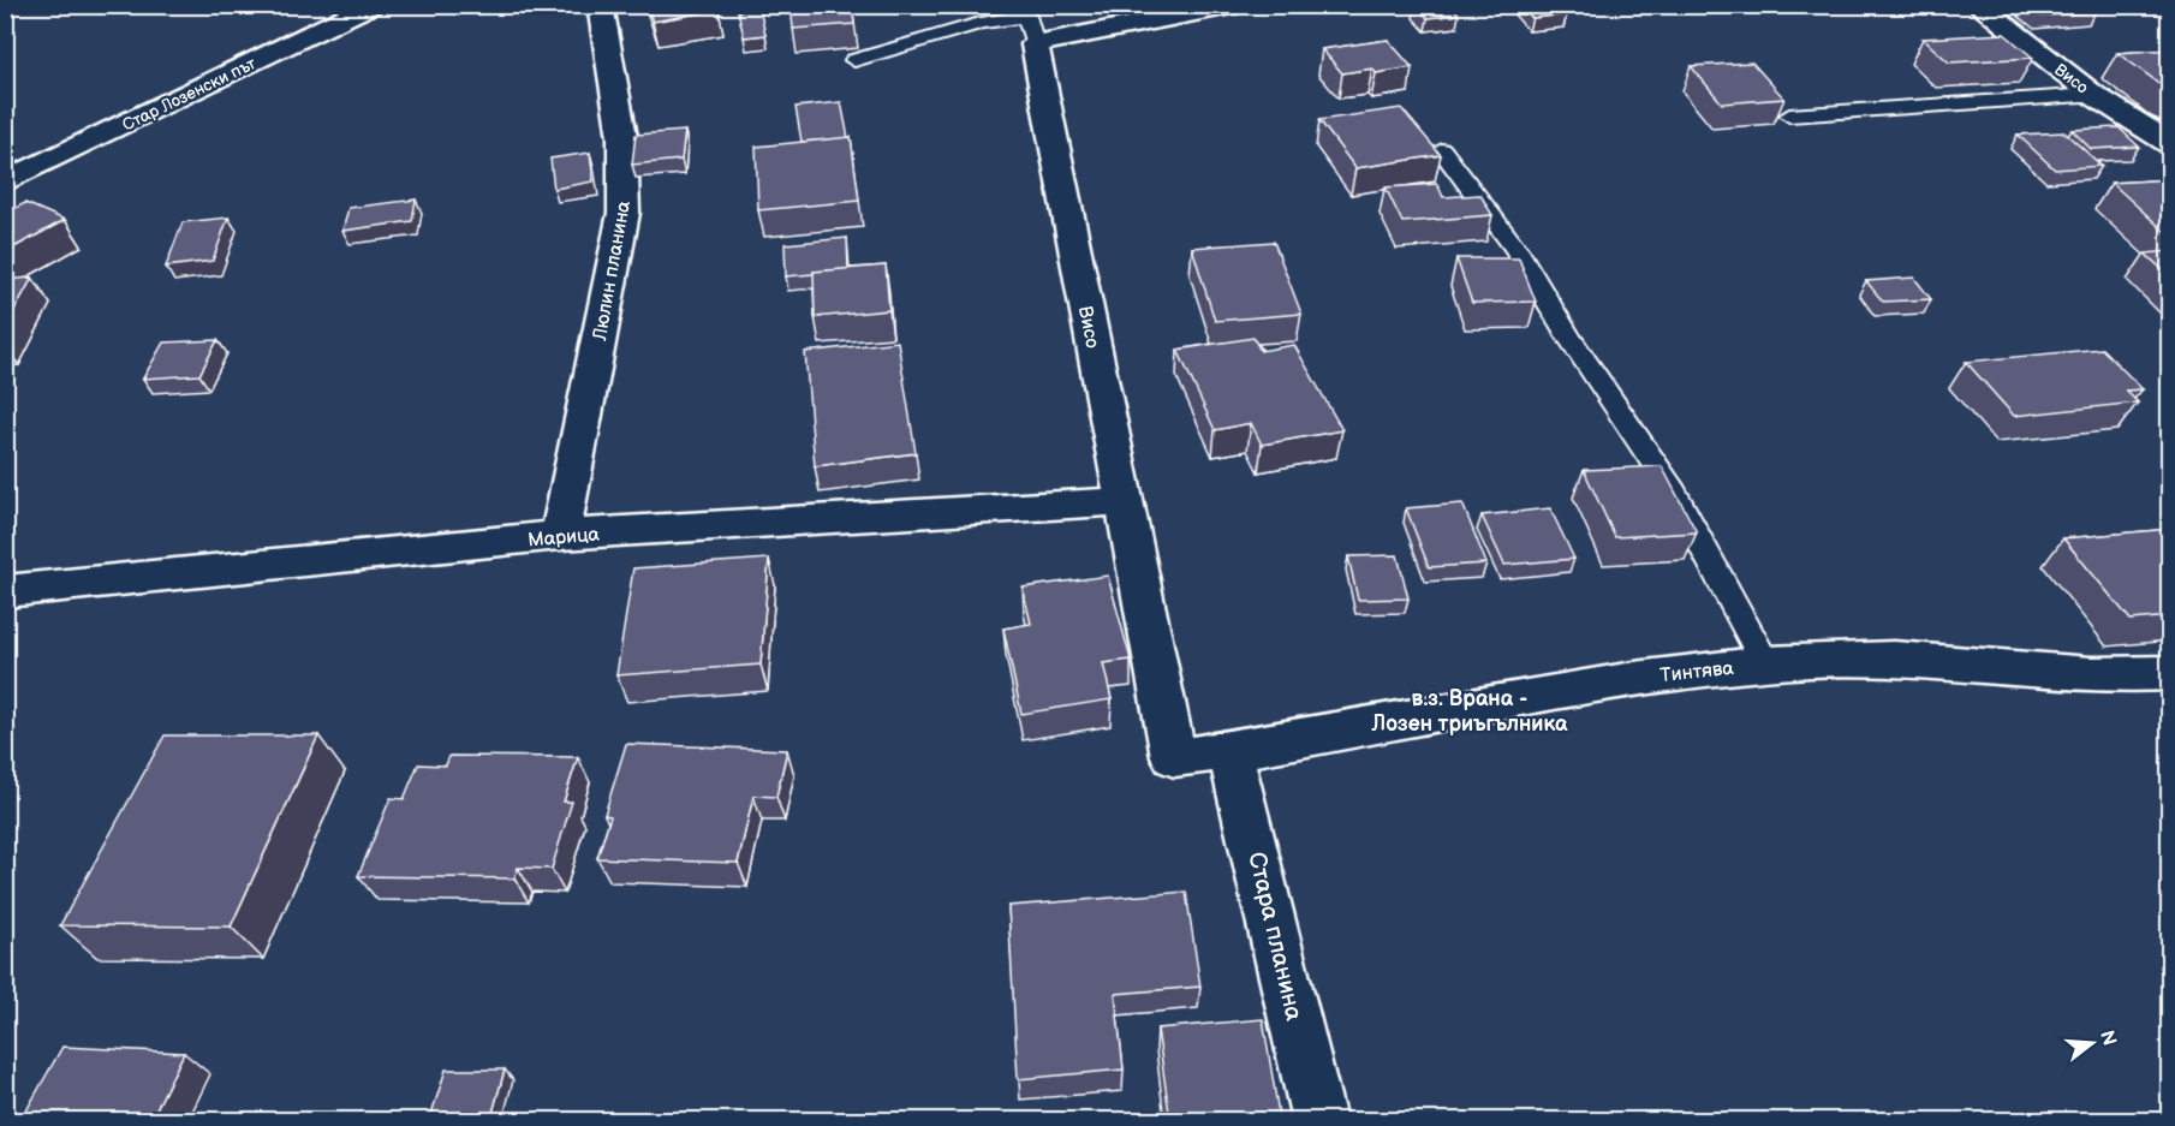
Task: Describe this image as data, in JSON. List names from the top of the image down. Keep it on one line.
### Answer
{"streets":{"street":["Висо","Стар Лозенски път","Люлин планина","Марица","Тинтява","Стара планина"]},"crossings":[["Висо","Марица"],["Висо","Тинтява"],["Висо","Стара планина"],["Люлин планина","Марица"],["Тинтява","Стара планина"]],"districts":["в.з. Врана - Лозен триъгълника"],"north":"right"}
